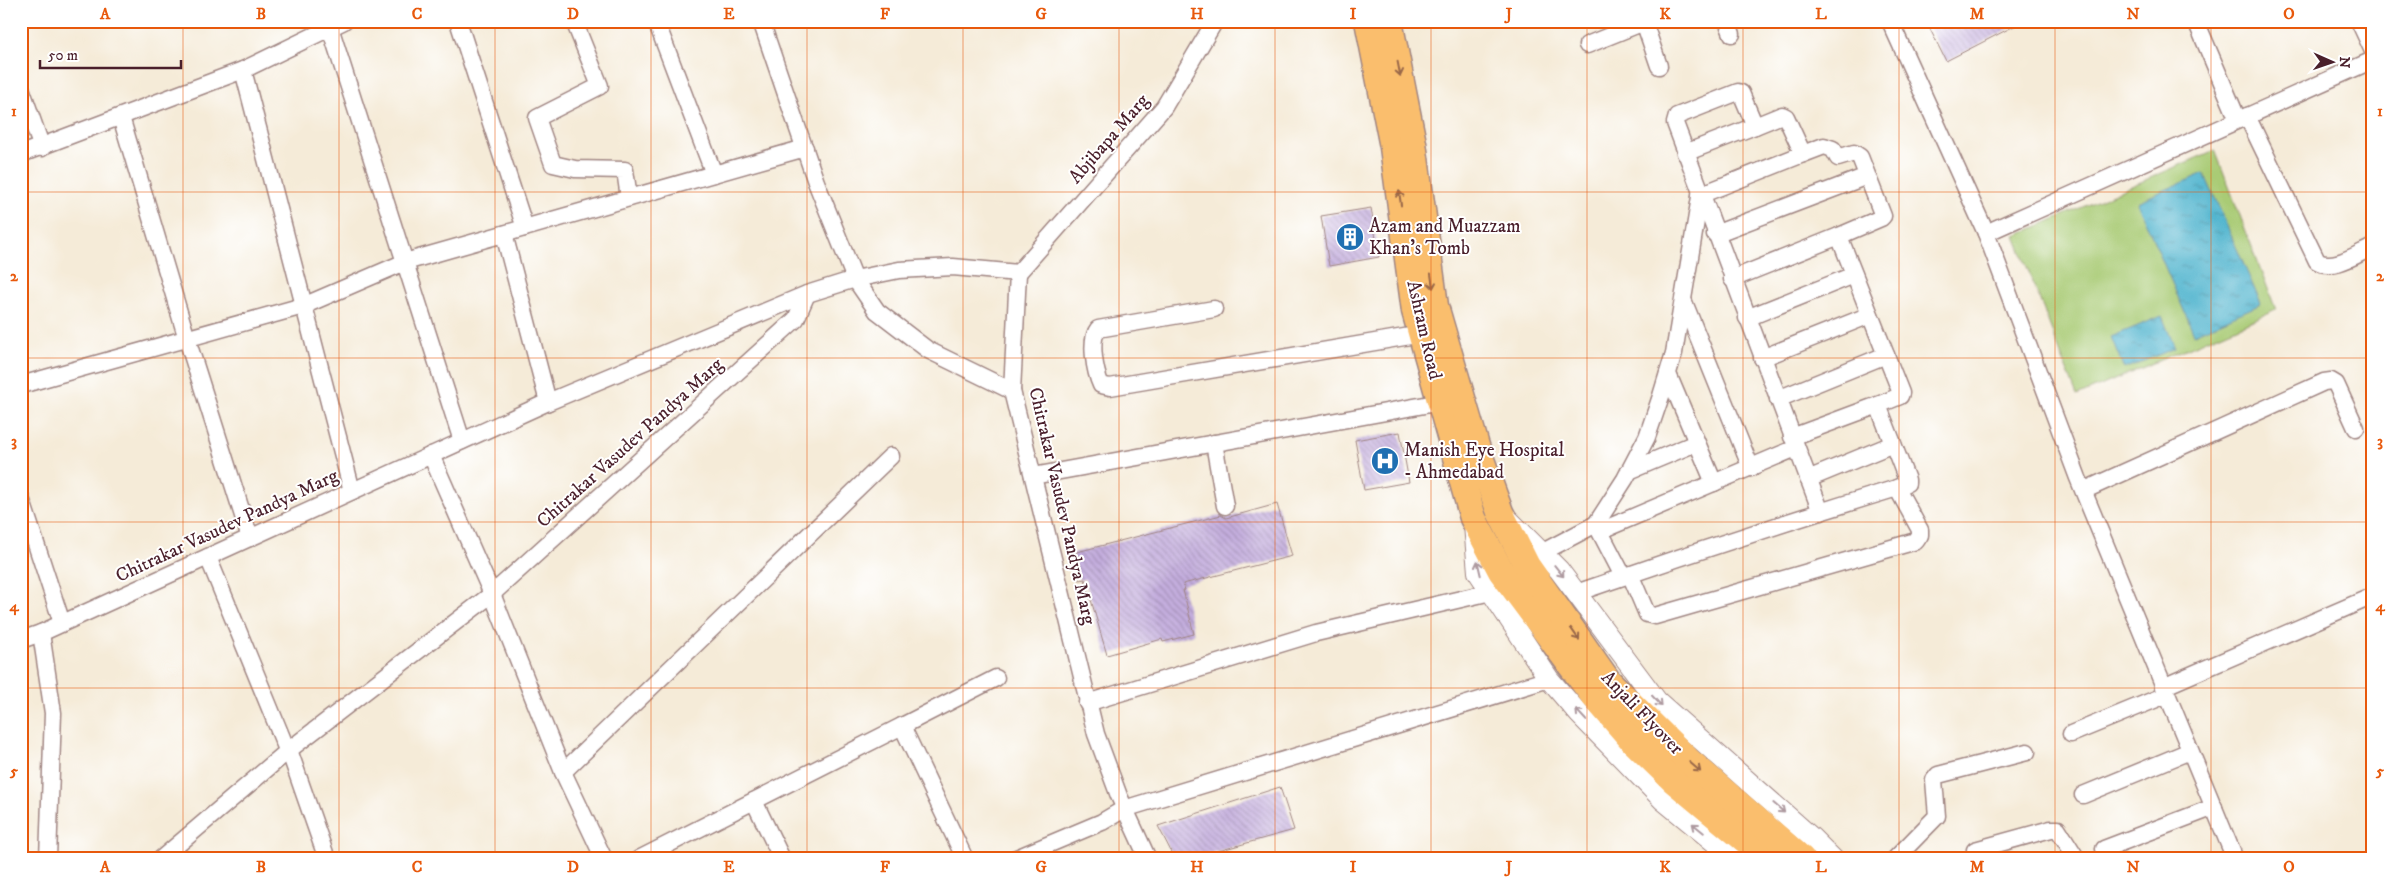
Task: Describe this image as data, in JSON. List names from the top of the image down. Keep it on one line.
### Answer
{"streets":{"main road":["Ashram Road","Anjali Flyover"],"street":["Abjibapa Marg","Chitrakar Vasudev Pandya Marg"]},"crossings":[["Abjibapa Marg","Chitrakar Vasudev Pandya Marg"],["Ashram Road","Anjali Flyover"]],"places":{"building":["Azam and Muazzam Khan's Tomb"],"hospital":["Manish Eye Hospital - Ahmedabad"]},"scale_bar":"50 m","north":"right","grid":{"columns":["A","B","C","D","E","F","G","H","I","J","K","L","M","N","O"],"rows":["1","2","3","4","5"]}}
